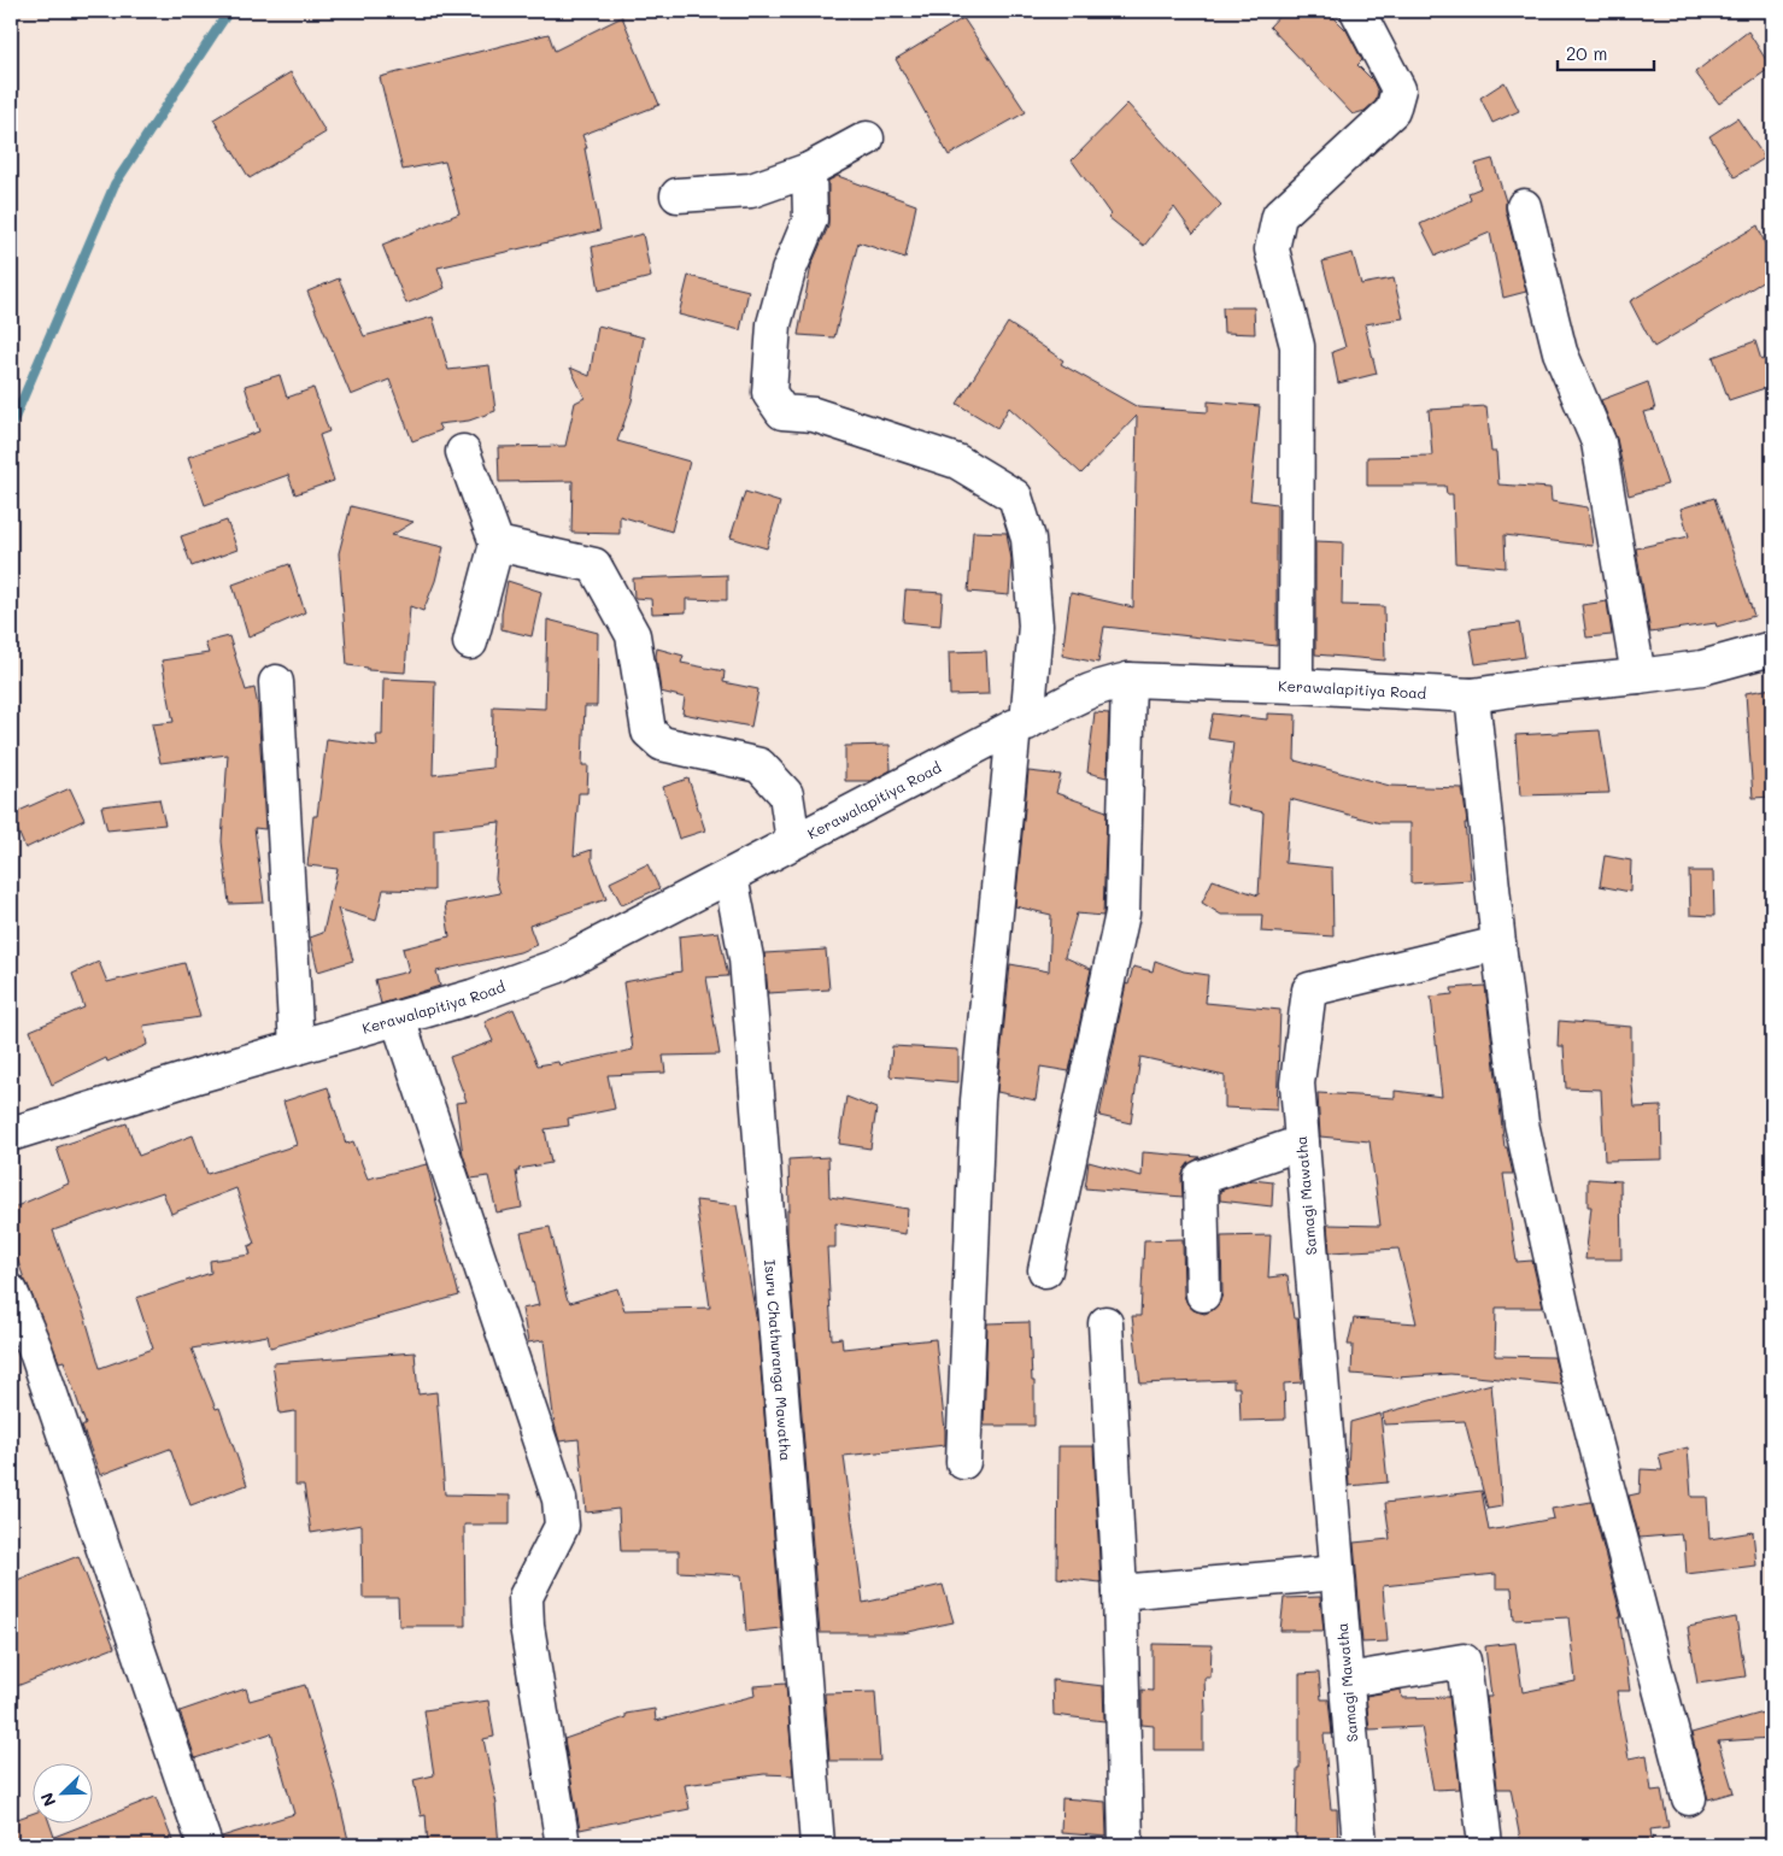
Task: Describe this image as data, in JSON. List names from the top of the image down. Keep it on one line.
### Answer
{"streets":{"street":["Kerawalapitiya Road","Samagi Mawatha","Isuru Chathuranga Mawatha"]},"crossings":[["Kerawalapitiya Road","Isuru Chathuranga Mawatha"]],"scale_bar":"20 m","north":"bottom left"}
